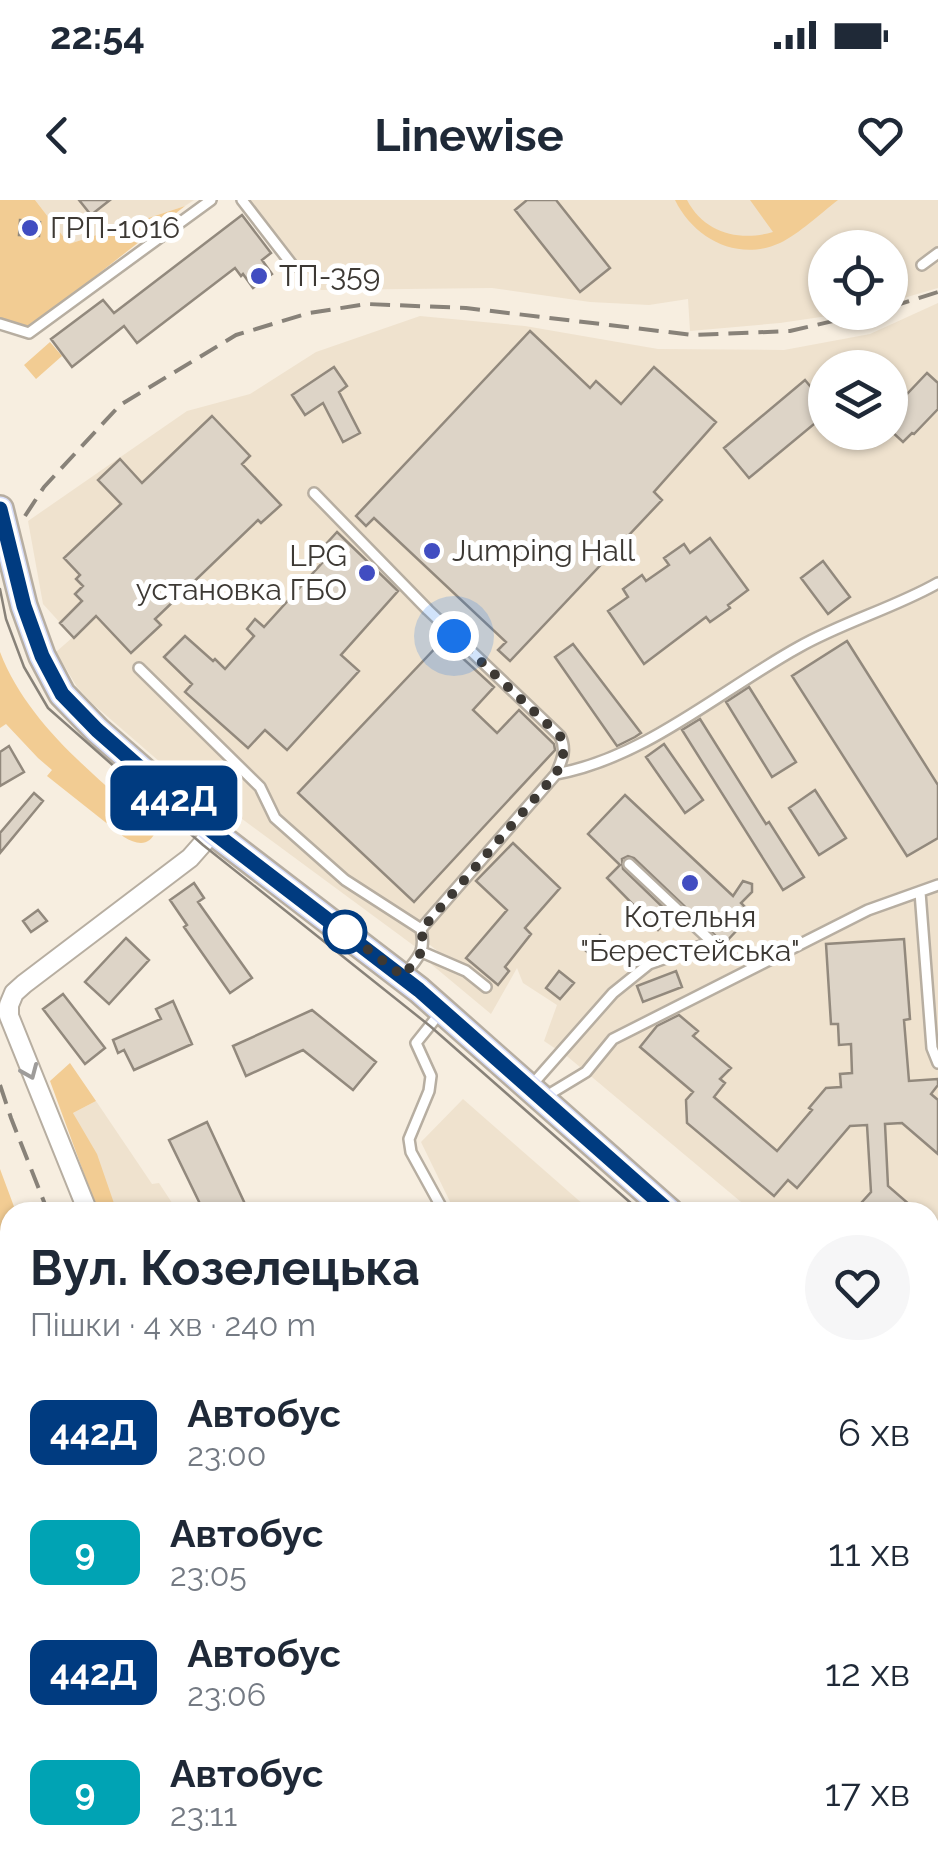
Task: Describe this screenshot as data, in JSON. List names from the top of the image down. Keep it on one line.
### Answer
{"places":["ГРП-1016","ТП-359","Jumping Hall","LPG установка ГБО","Котельня \"Берестейська\""],"lines":["bus line 442Д"],"page":{"status":"22:54","header":"Linewise","on_map":"442Д","heading":["Вул. Козелецька","Пішки · 4 хв · 240 m"],"list":[{"mark":"442Д","name":"Автобус","note":"23:00","value":"6 хв"},{"mark":"9","name":"Автобус","note":"23:05","value":"11 хв"},{"mark":"442Д","name":"Автобус","note":"23:06","value":"12 хв"},{"mark":"9","name":"Автобус","note":"23:11","value":"17 хв"}]}}
